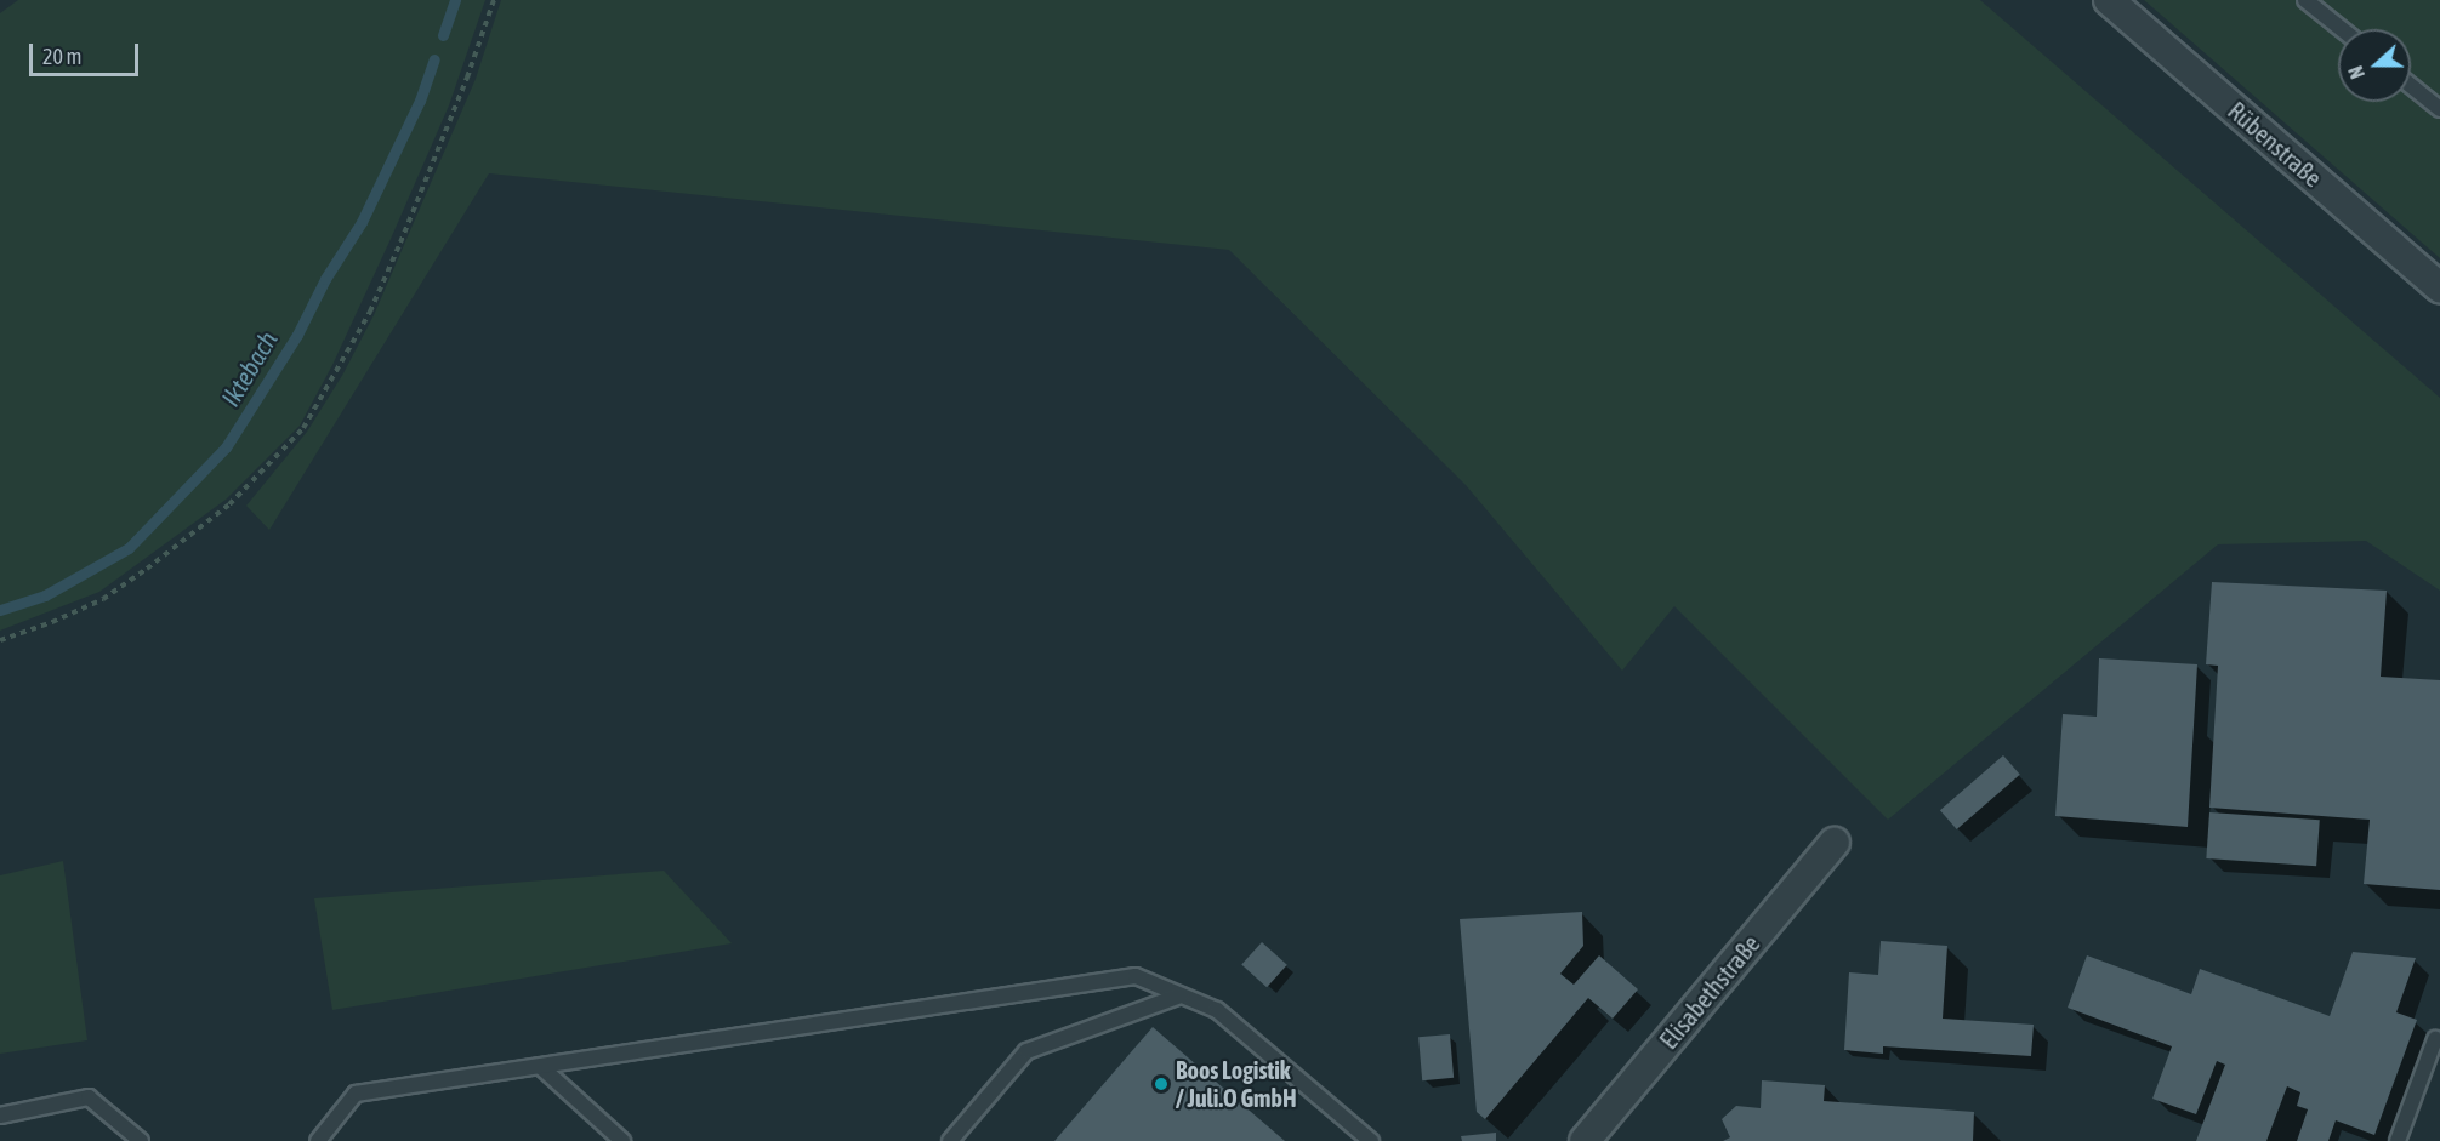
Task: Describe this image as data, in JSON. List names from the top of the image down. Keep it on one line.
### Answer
{"streets":{"street":["Rübenstraße","Elisabethstraße"]},"water":["Iktebach"],"places":["Boos Logistik / Juli.O GmbH"],"scale_bar":"20 m","north":"left"}
